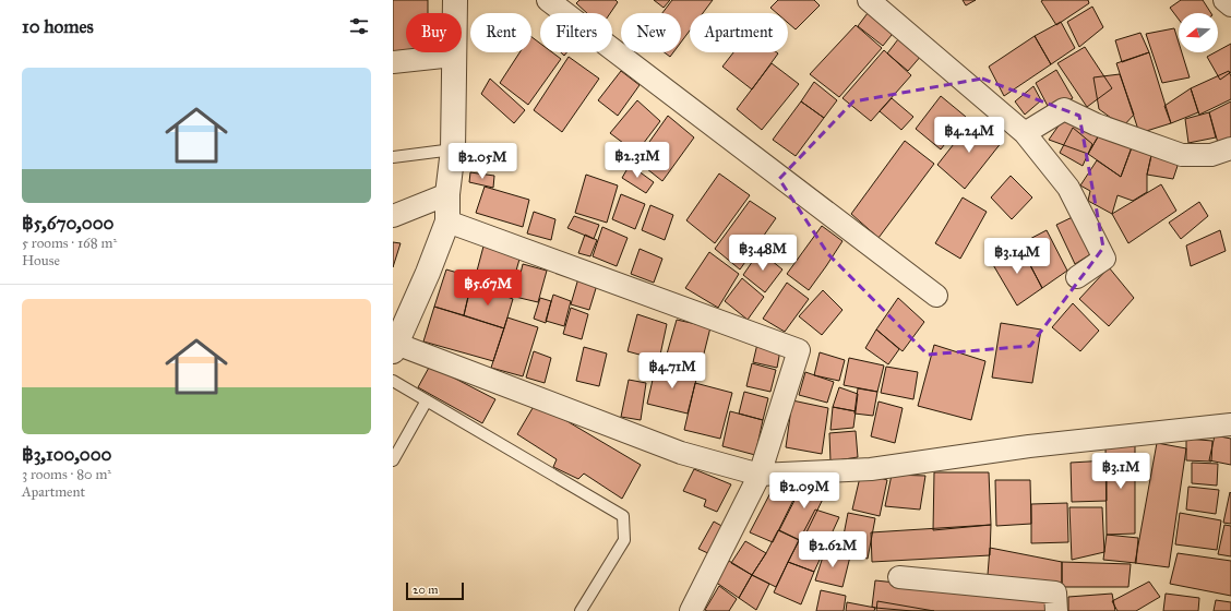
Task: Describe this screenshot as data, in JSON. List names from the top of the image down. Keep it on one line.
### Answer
{"scale_bar":"20 m","north":"left","page":{"heading":"10 homes","chip":["Buy","Rent","Filters","New","Apartment"],"list":[{"name":"฿5,670,000","note":"5 rooms · 168 m² · House"},{"name":"฿3,100,000","note":"3 rooms · 80 m² · Apartment"}],"price":["฿4.24M","฿2.31M","฿2.05M","฿3.48M","฿3.14M","฿5.67M","฿4.71M","฿3.1M","฿2.09M","฿2.62M"],"scale":"20 m"}}
